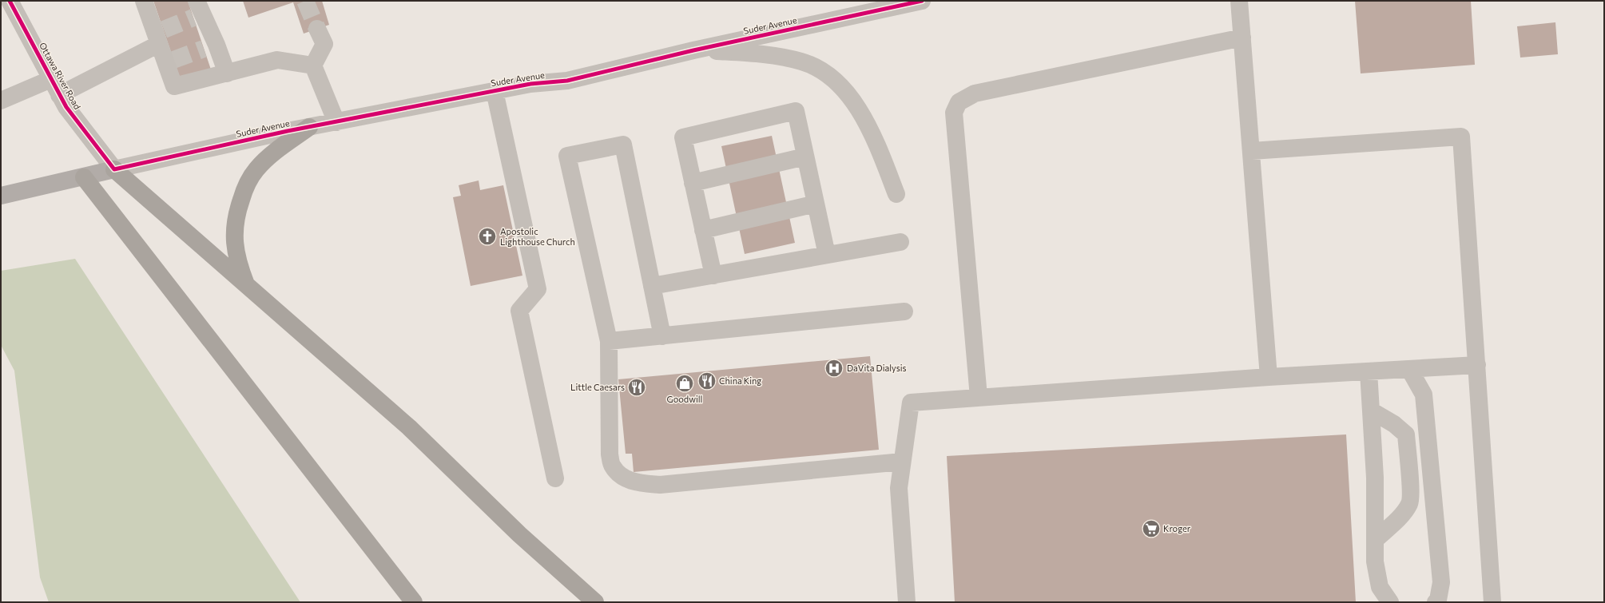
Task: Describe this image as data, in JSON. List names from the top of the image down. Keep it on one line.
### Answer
{"streets":{"main road":["Suder Avenue"],"street":["Ottawa River Road"]},"crossings":[["Suder Avenue","Ottawa River Road"]],"places":{"church":["Apostolic Lighthouse Church"],"hospital":["DaVita Dialysis"],"restaurant":["China King","Little Caesars"],"shop":["Goodwill"],"supermarket":["Kroger"]}}
